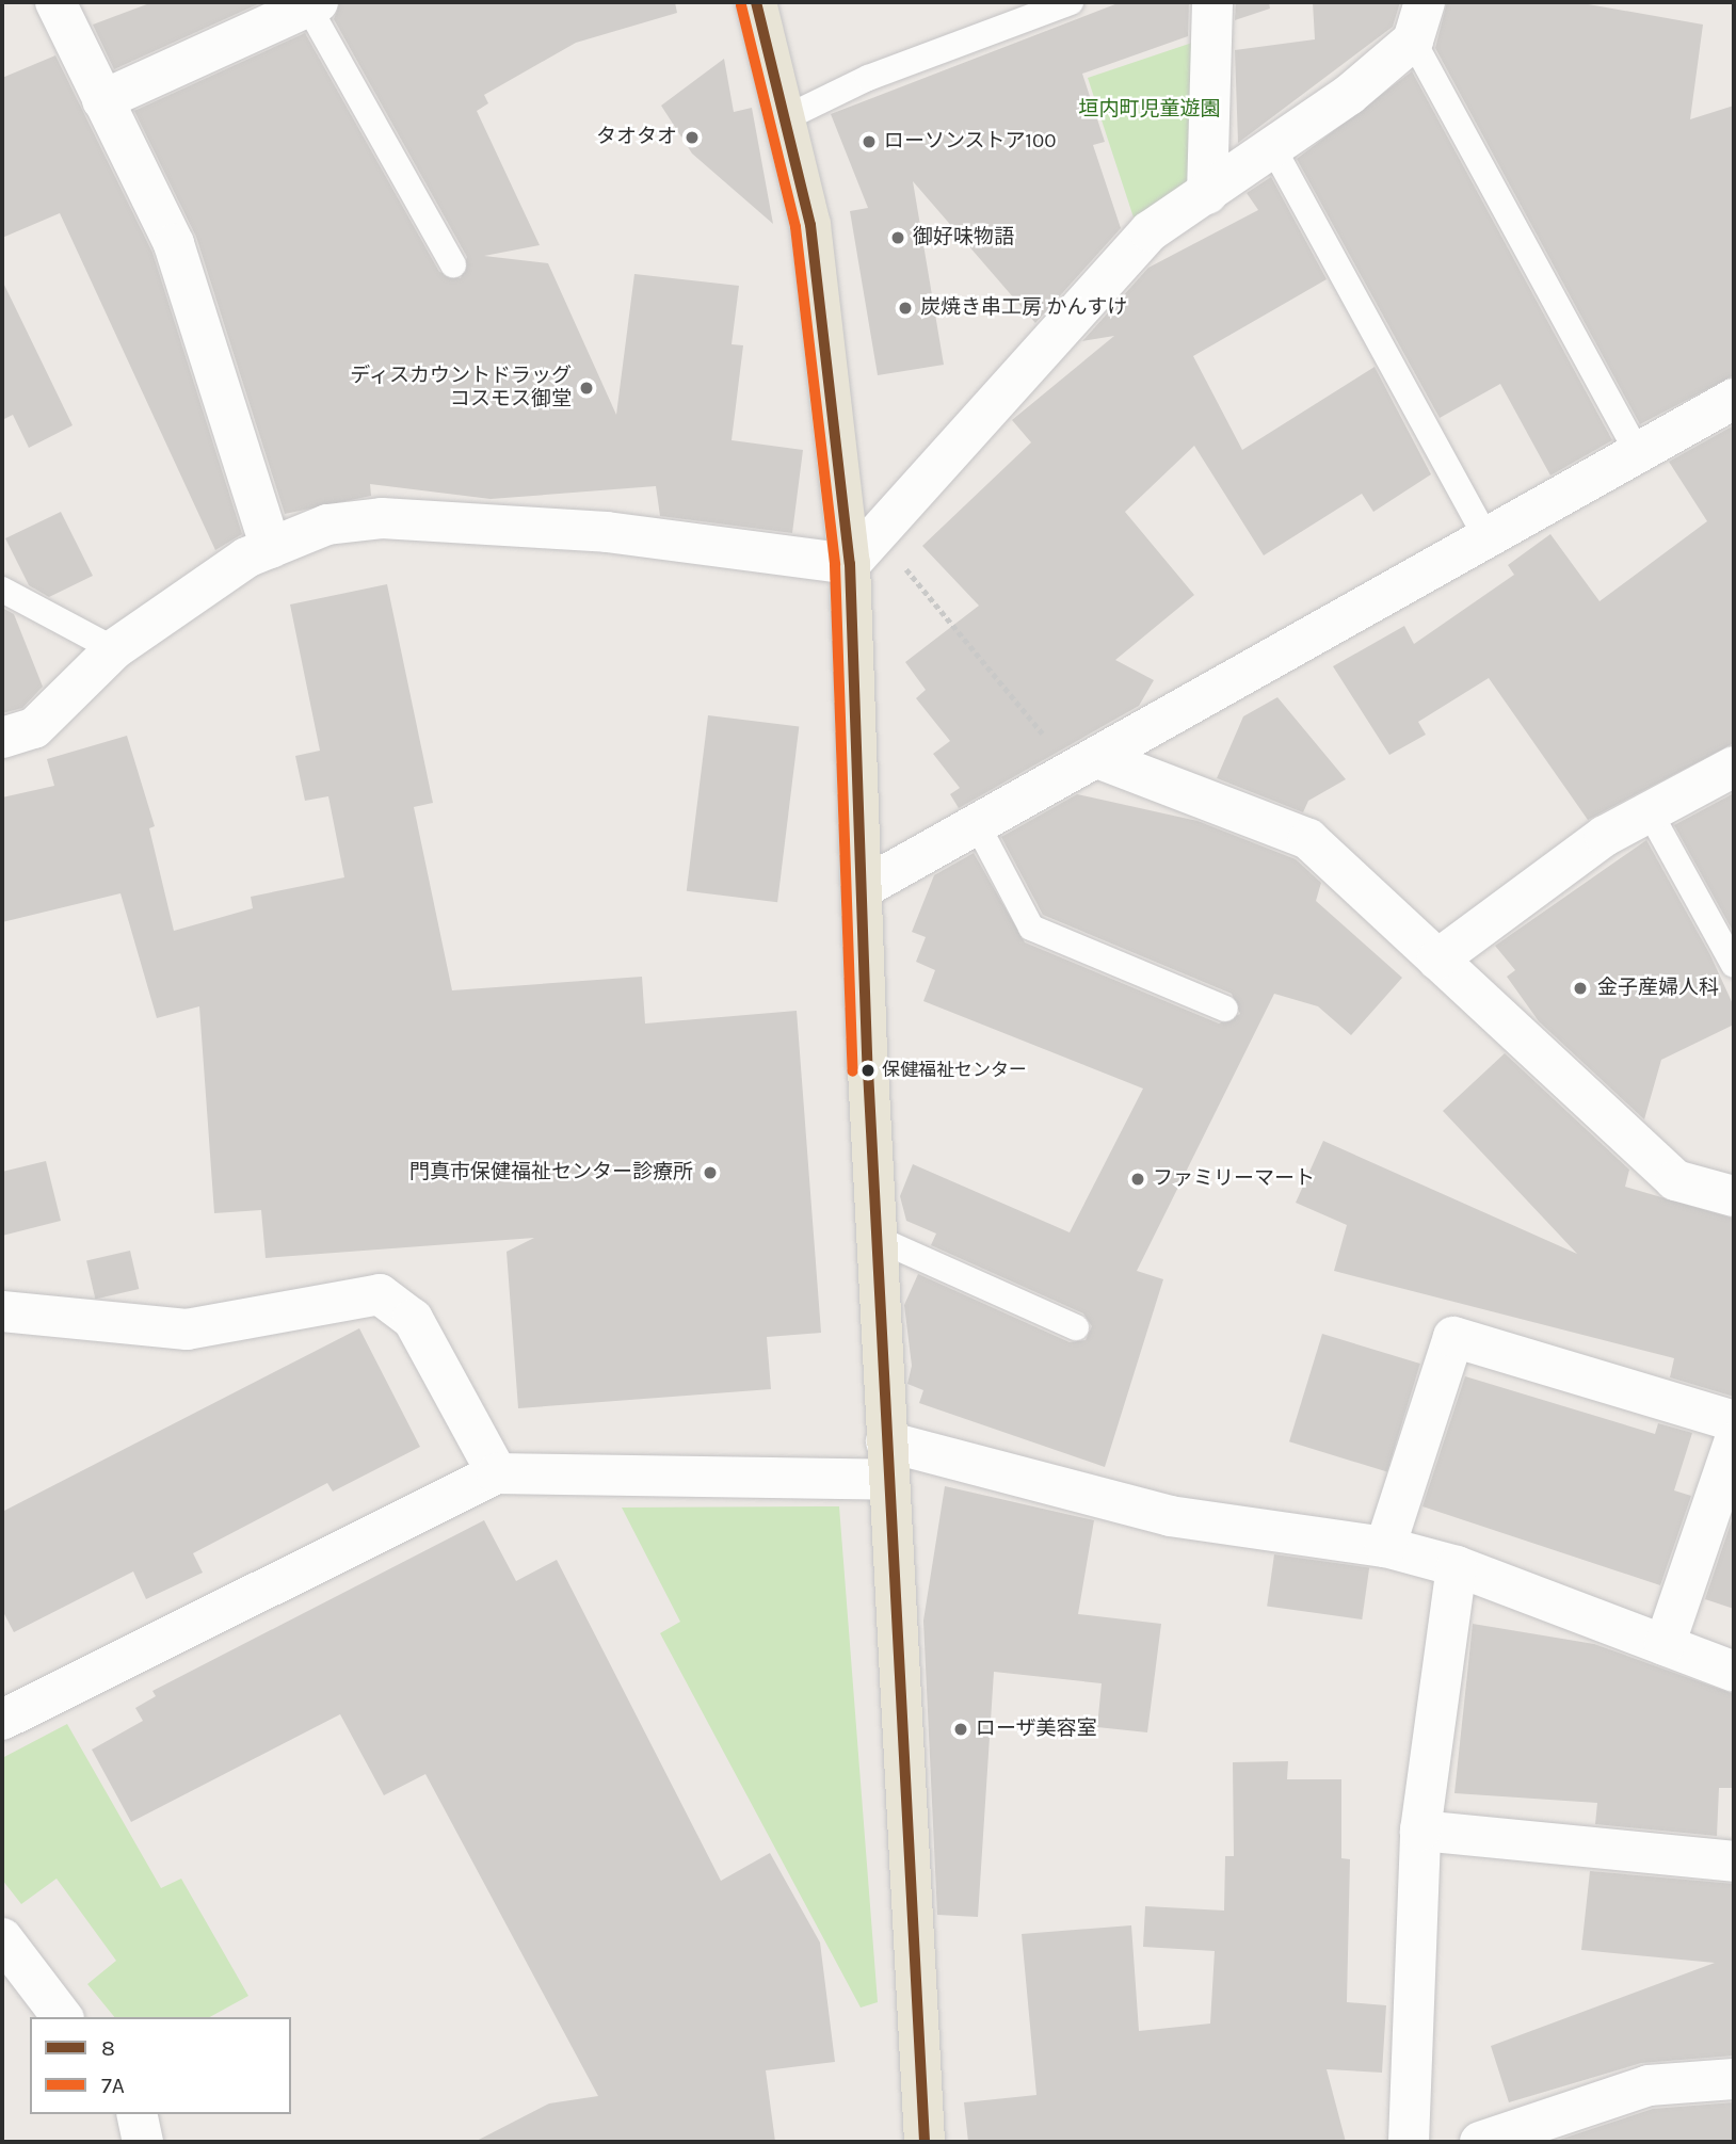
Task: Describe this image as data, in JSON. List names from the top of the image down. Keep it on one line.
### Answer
{"parks":["垣内町児童遊園"],"places":["タオタオ","ローソンストア100","御好味物語","炭焼き串工房 かんすけ","ディスカウントドラッグ コスモス御堂","金子産婦人科","保健福祉センター","門真市保健福祉センター診療所","ファミリーマート","ローザ美容室"],"lines":["transit line 8","transit line 7A"],"legend":["8","7A"]}
